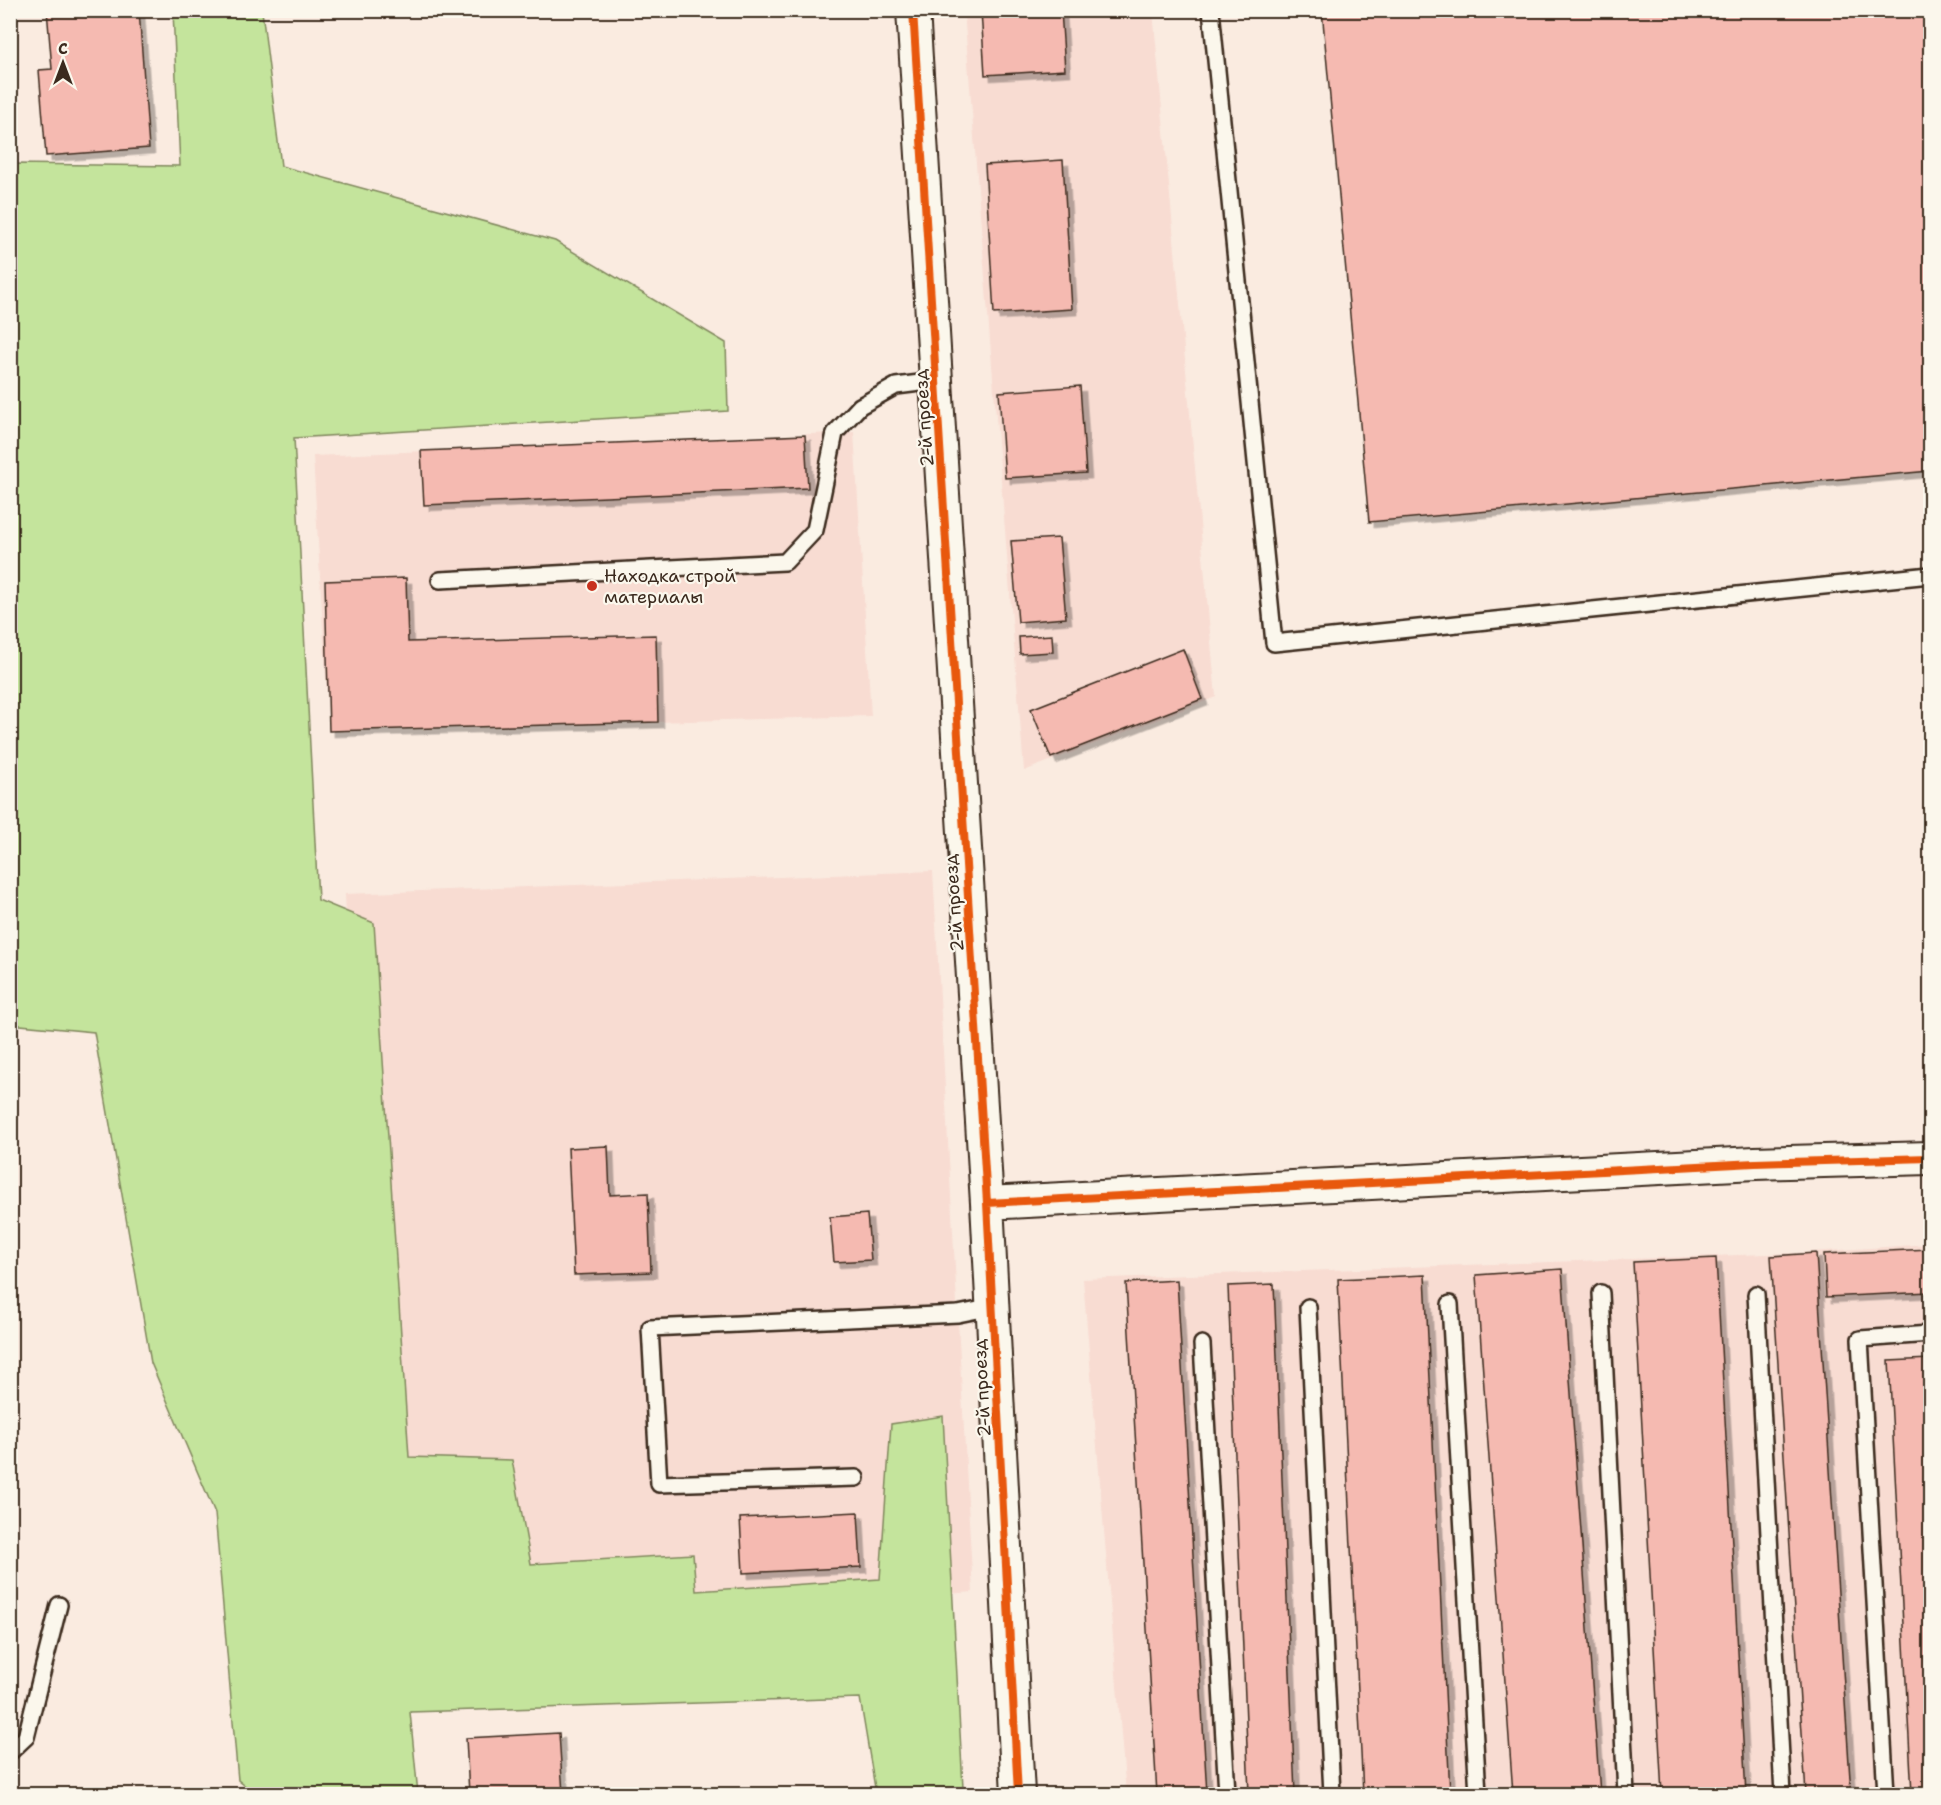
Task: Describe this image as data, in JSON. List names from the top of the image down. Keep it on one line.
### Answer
{"streets":{"street":["2-й проезд"]},"places":["Находка строй материалы"],"north":"top"}
